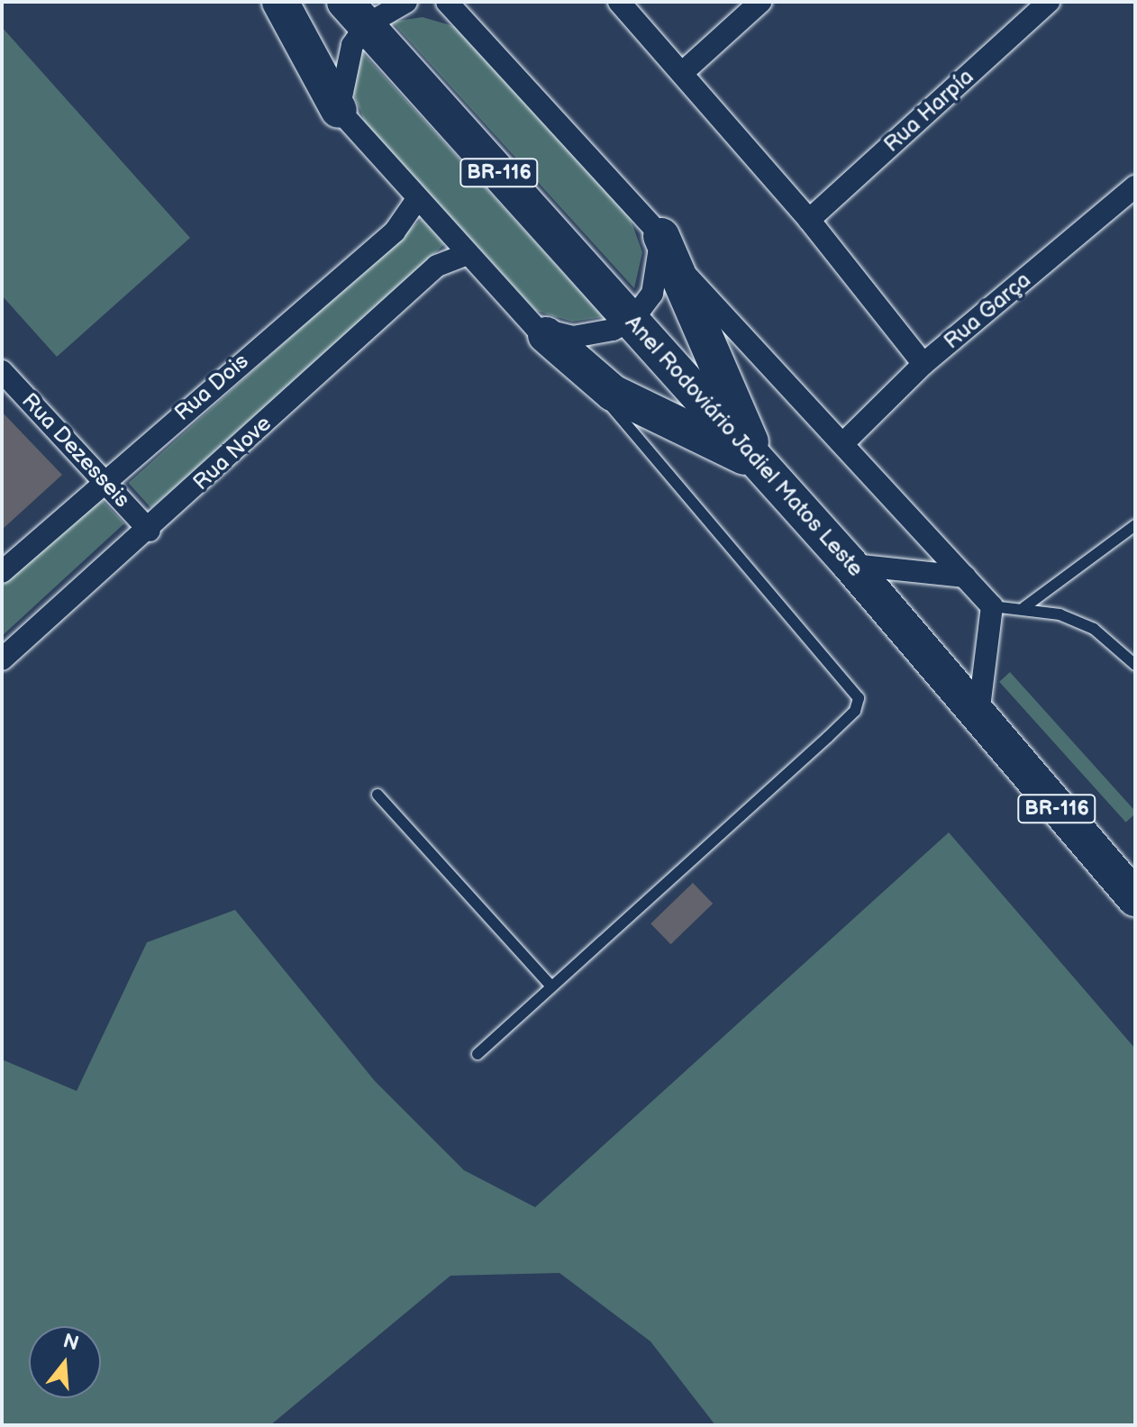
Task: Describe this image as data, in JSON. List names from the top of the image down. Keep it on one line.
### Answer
{"streets":{"highway":["BR-116","Anel Rodoviário Jadiel Matos Leste"],"street":["Rua Harpía","Rua Garça","Rua Dois","Rua Dezesseis","Rua Nove"]},"crossings":[["Rua Dois","Rua Dezesseis"],["Rua Dezesseis","Rua Nove"]],"north":"top"}
